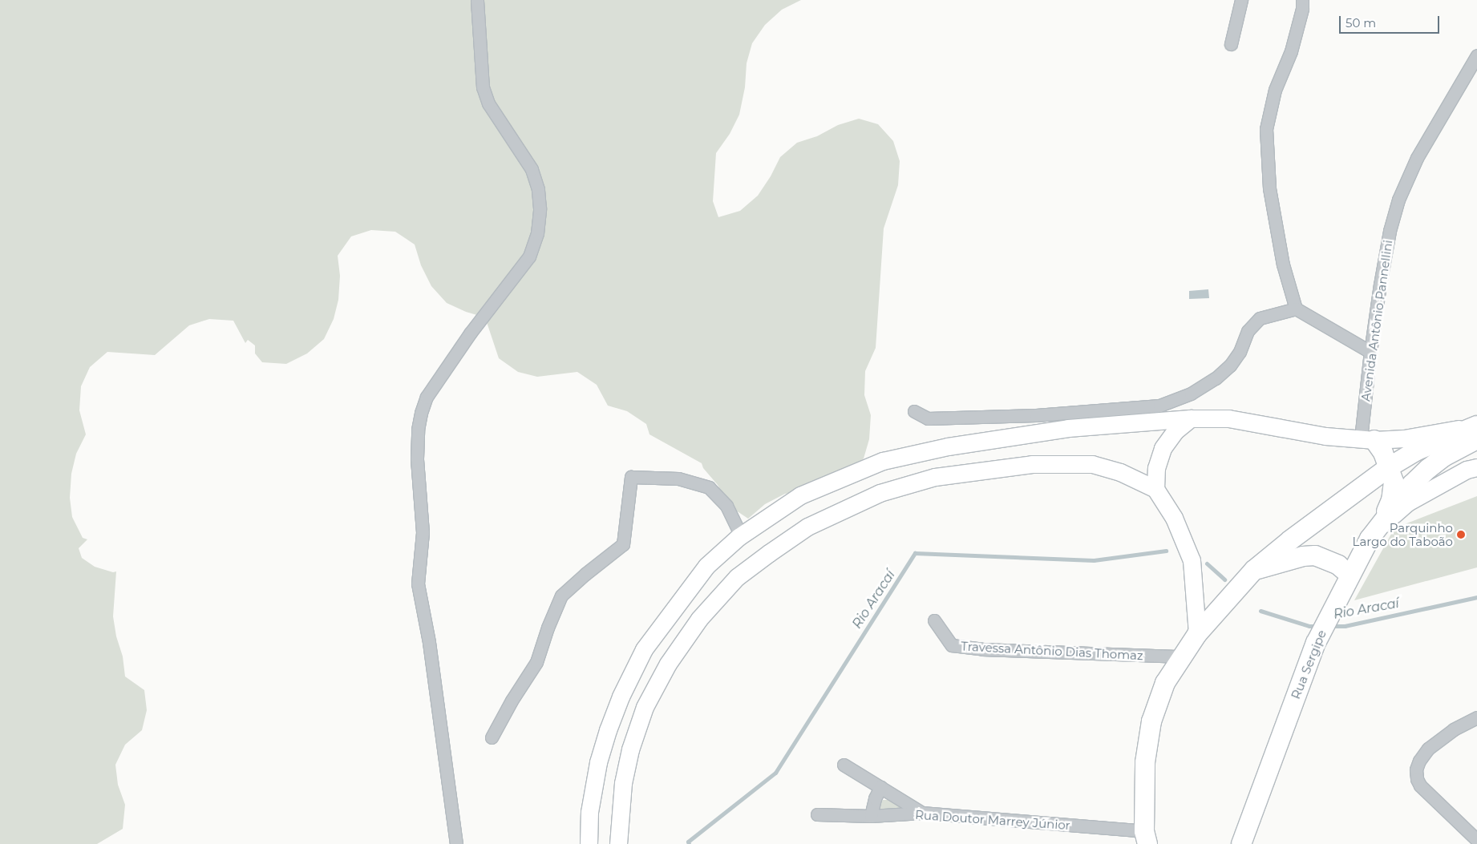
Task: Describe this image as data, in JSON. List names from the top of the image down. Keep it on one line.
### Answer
{"streets":{"main road":["Rua Sergipe"],"street":["Avenida Antônio Pannellini","Travessa Antônio Dias Thomaz","Rua Doutor Marrey Júnior"]},"water":["Rio Aracaí"],"places":["Parquinho Largo do Taboão"],"scale_bar":"50 m"}
